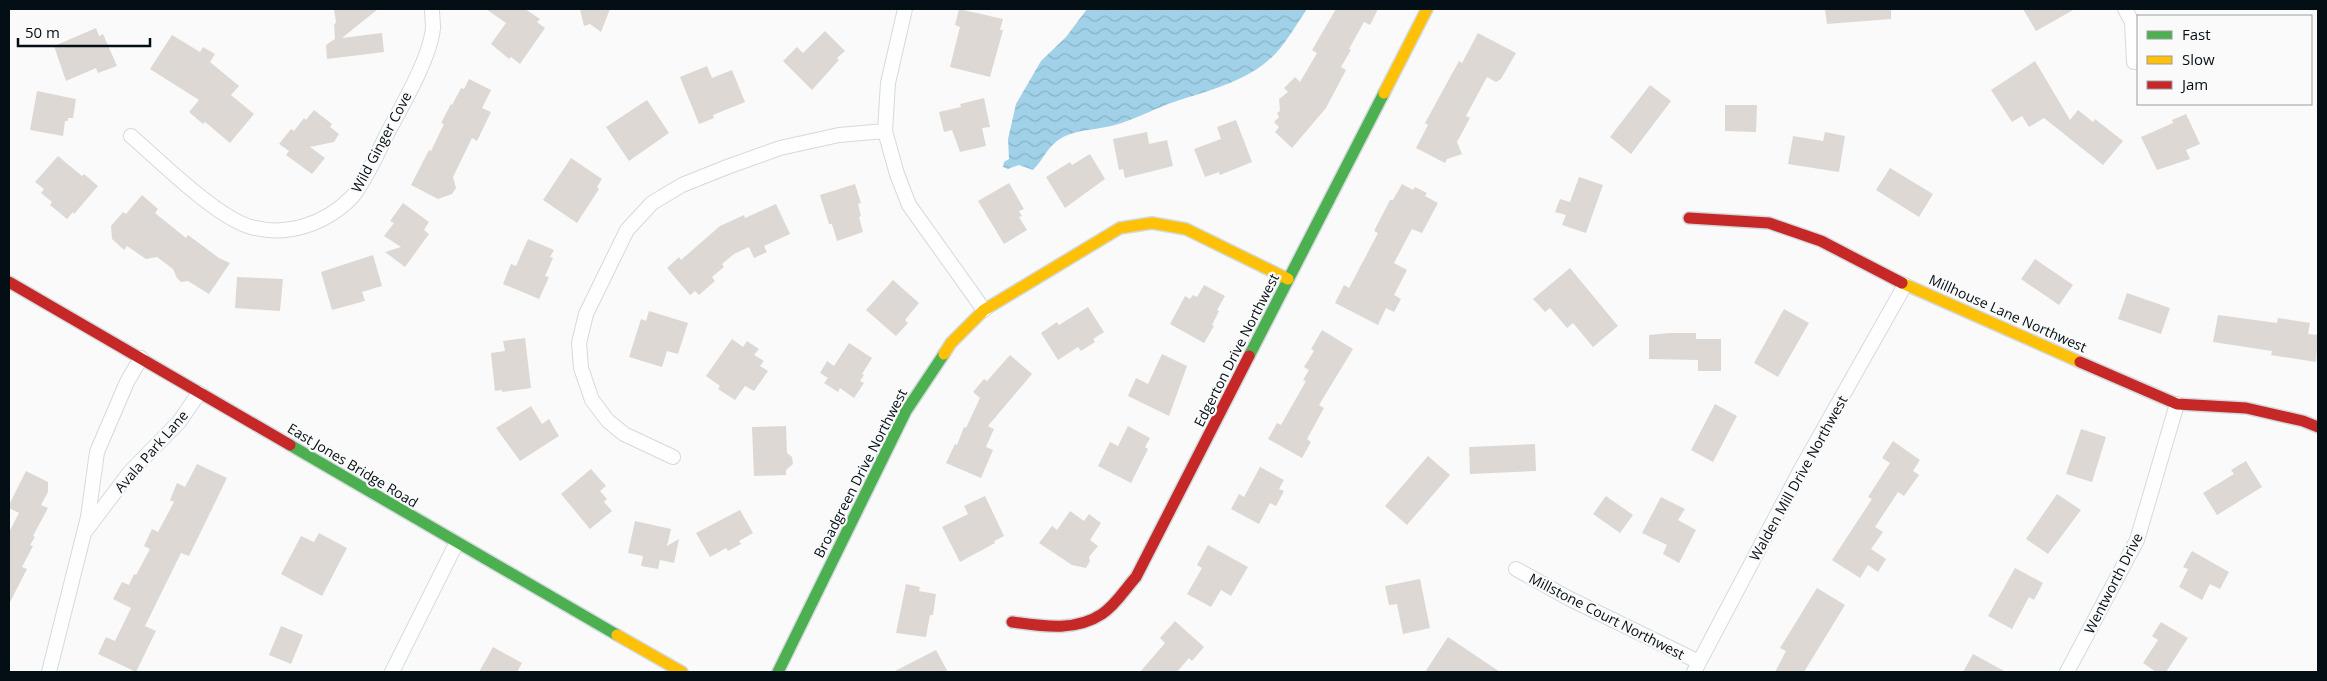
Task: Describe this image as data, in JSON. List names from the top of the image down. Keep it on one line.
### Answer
{"streets":{"street":["Wild Ginger Cove","Millhouse Lane Northwest","Edgerton Drive Northwest","Avala Park Lane","East Jones Bridge Road","Broadgreen Drive Northwest","Walden Mill Drive Northwest","Wentworth Drive","Millstone Court Northwest"]},"crossings":[["Millhouse Lane Northwest","Walden Mill Drive Northwest"],["Millhouse Lane Northwest","Wentworth Drive"],["Edgerton Drive Northwest","Broadgreen Drive Northwest"],["Avala Park Lane","East Jones Bridge Road"],["Walden Mill Drive Northwest","Millstone Court Northwest"]],"legend":["Fast","Slow","Jam"],"scale_bar":"50 m"}
